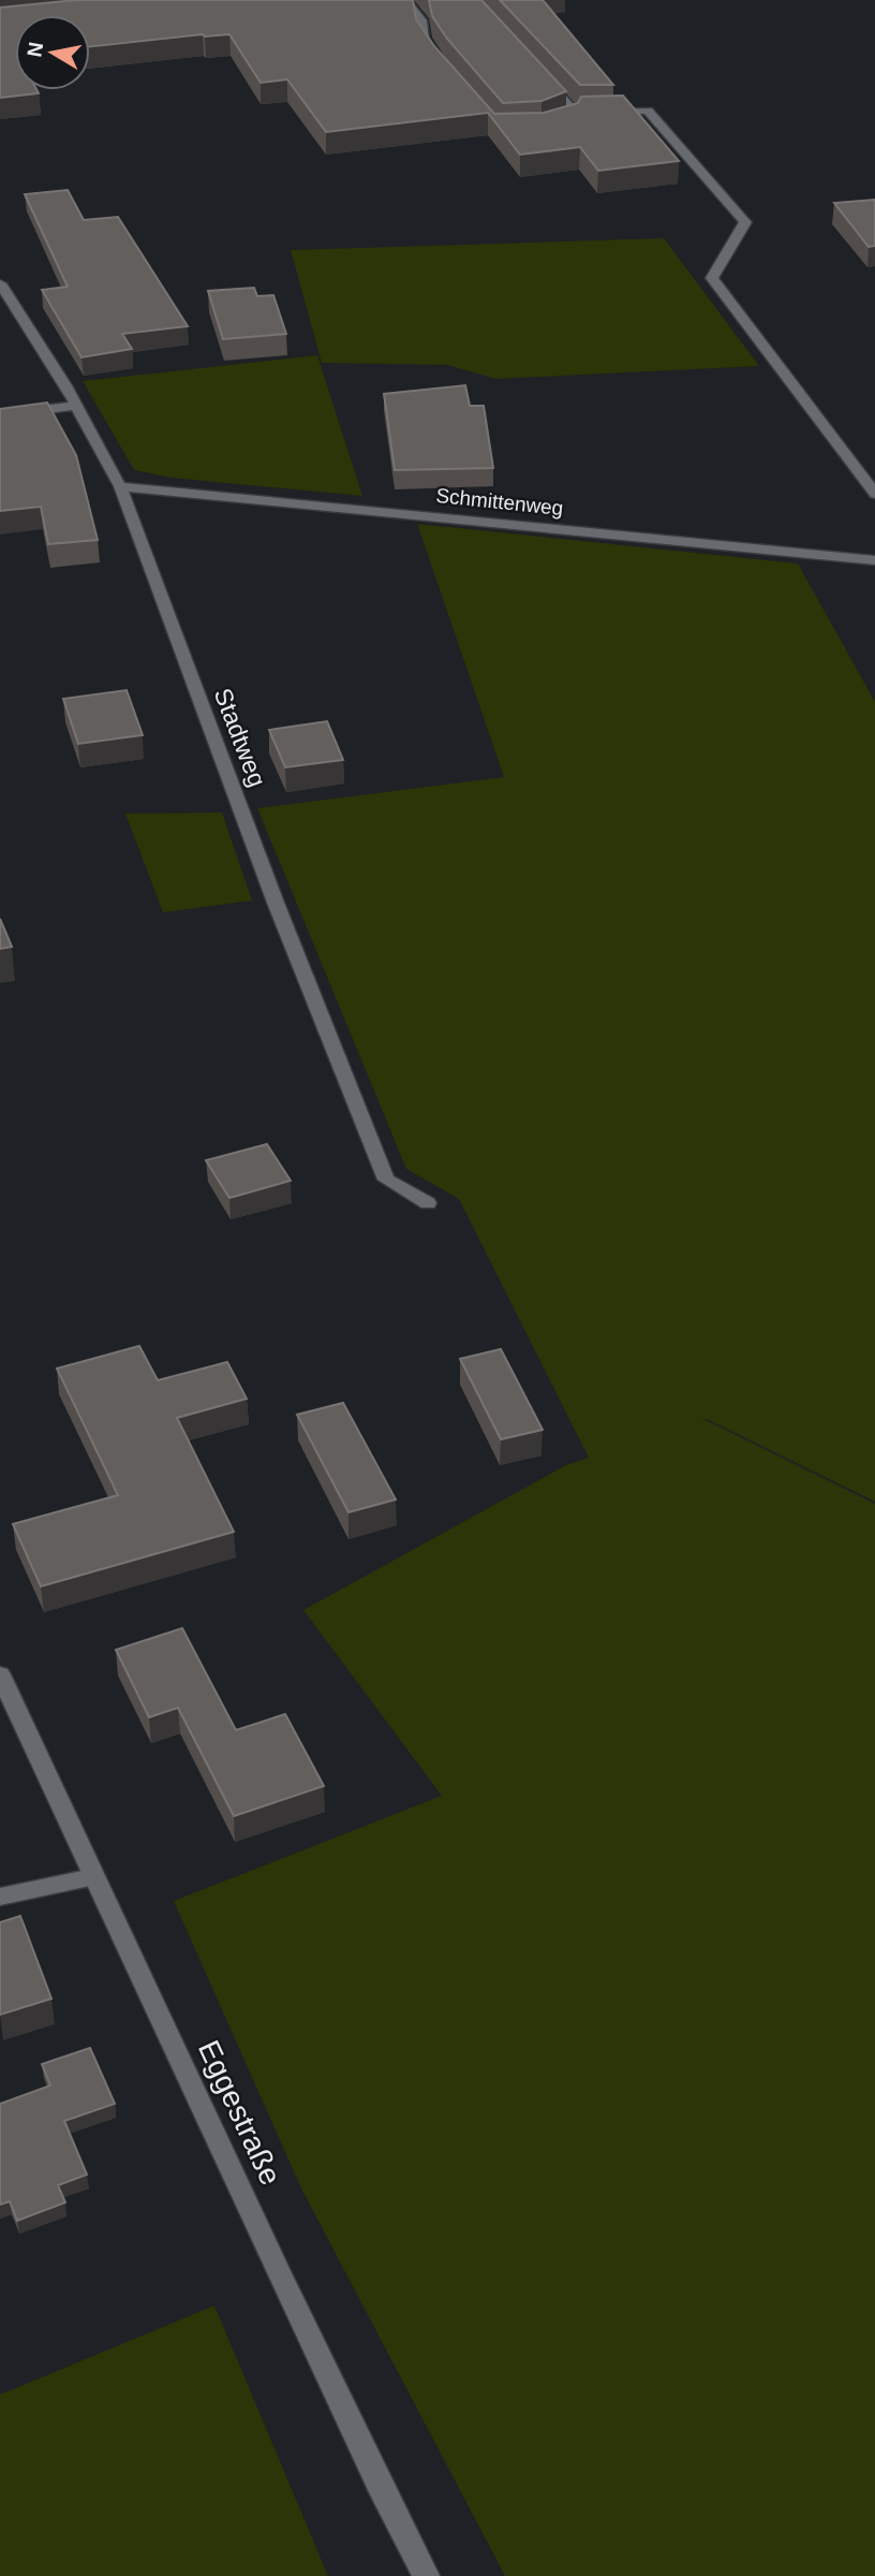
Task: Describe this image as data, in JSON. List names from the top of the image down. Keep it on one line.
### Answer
{"streets":{"street":["Schmittenweg","Stadtweg","Eggestraße"]},"crossings":[["Schmittenweg","Stadtweg"]],"north":"left"}
